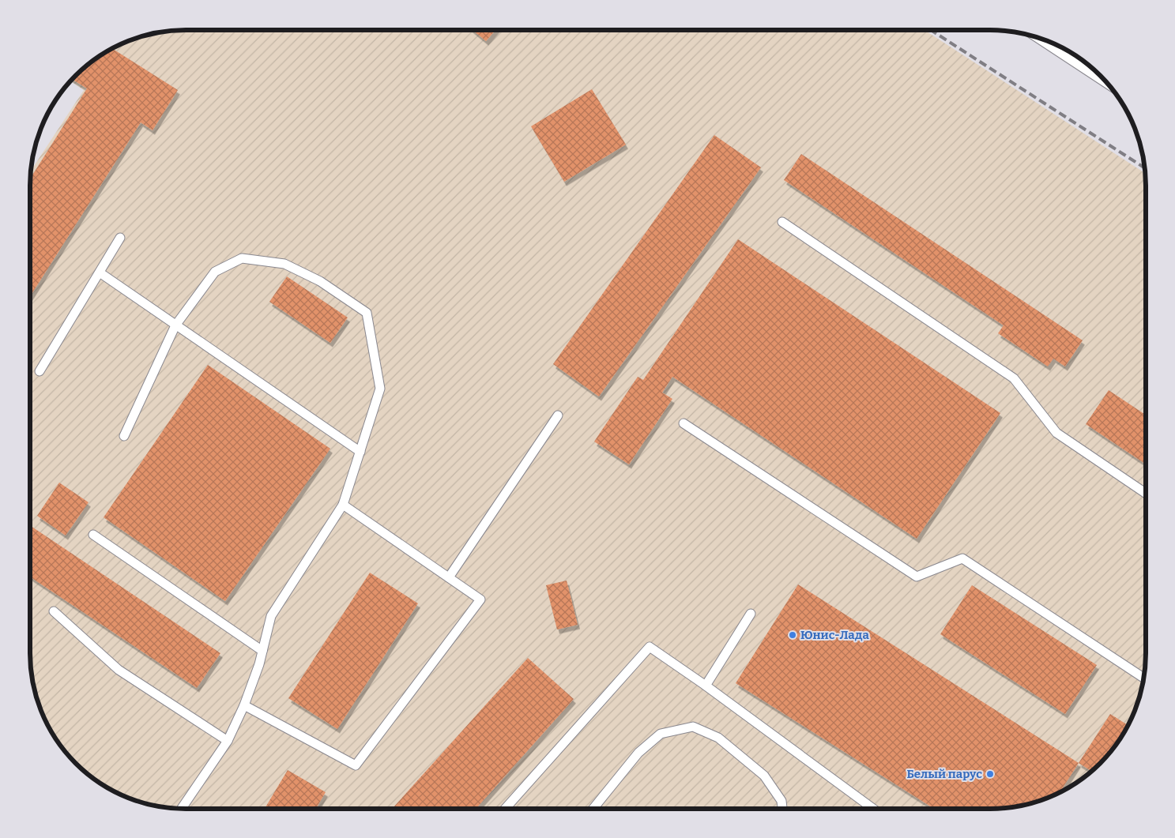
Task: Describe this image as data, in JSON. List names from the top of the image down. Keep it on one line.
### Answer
{"places":["Юнис-Лада","Белый парус"]}
